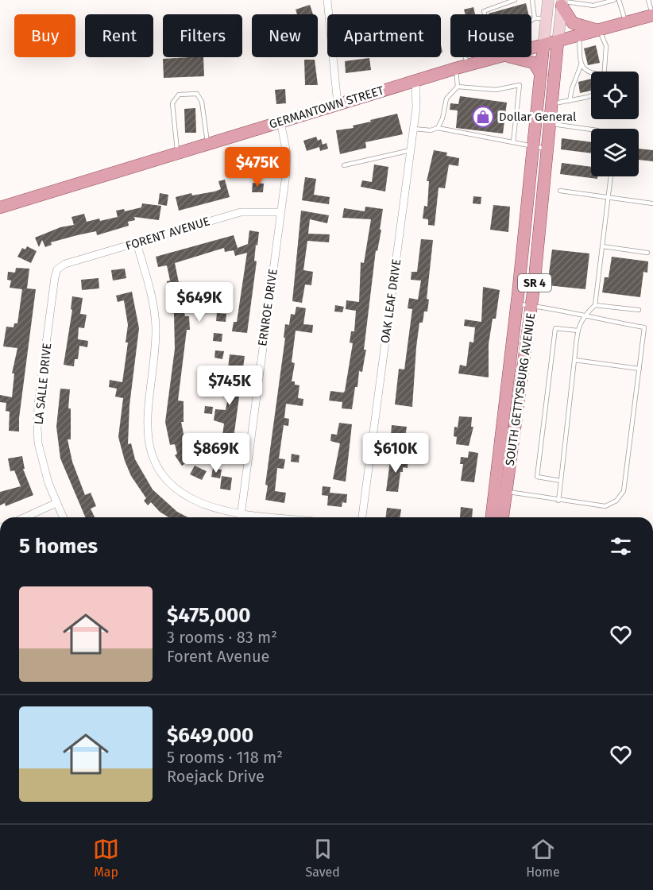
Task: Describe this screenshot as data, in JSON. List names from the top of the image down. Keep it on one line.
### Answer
{"streets":{"main road":["GERMANTOWN STREET","SR 4","SOUTH GETTYSBURG AVENUE"],"street":["FORENT AVENUE","OAK LEAF DRIVE","ERNROE DRIVE","LA SALLE DRIVE"]},"crossings":[["GERMANTOWN STREET","OAK LEAF DRIVE"],["GERMANTOWN STREET","ERNROE DRIVE"],["GERMANTOWN STREET","SOUTH GETTYSBURG AVENUE"],["FORENT AVENUE","ERNROE DRIVE"],["FORENT AVENUE","LA SALLE DRIVE"]],"places":{"shop":["Dollar General"]},"page":{"chip":["Buy","Rent","Filters","New","Apartment","House"],"price":["$475K","$649K","$745K","$869K","$610K"],"heading":"5 homes","list":[{"name":"$475,000","note":"3 rooms · 83 m² · Forent Avenue"},{"name":"$649,000","note":"5 rooms · 118 m² · Roejack Drive"}],"tabs":["Map","Saved","Home"]}}
